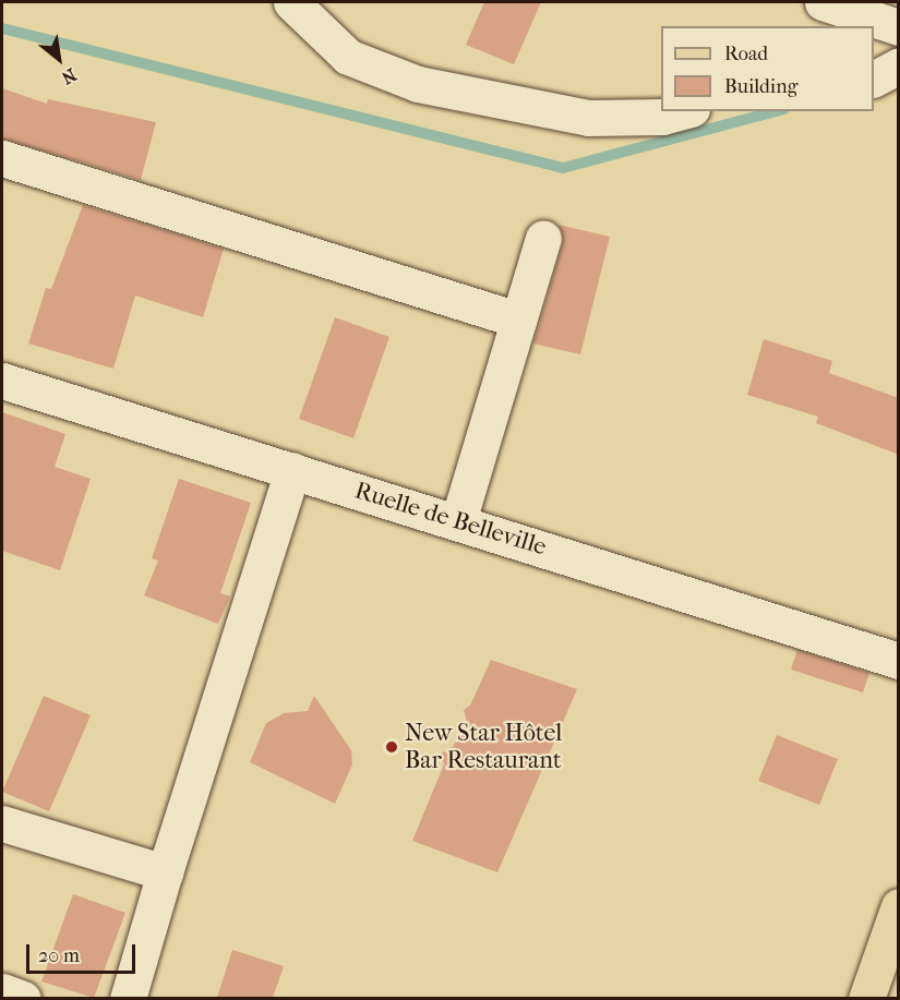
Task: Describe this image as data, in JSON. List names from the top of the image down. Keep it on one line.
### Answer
{"streets":{"street":["Ruelle de Belleville"]},"places":["New Star Hôtel Bar Restaurant"],"legend":["Road","Building"],"scale_bar":"20 m","north":"bottom right"}
